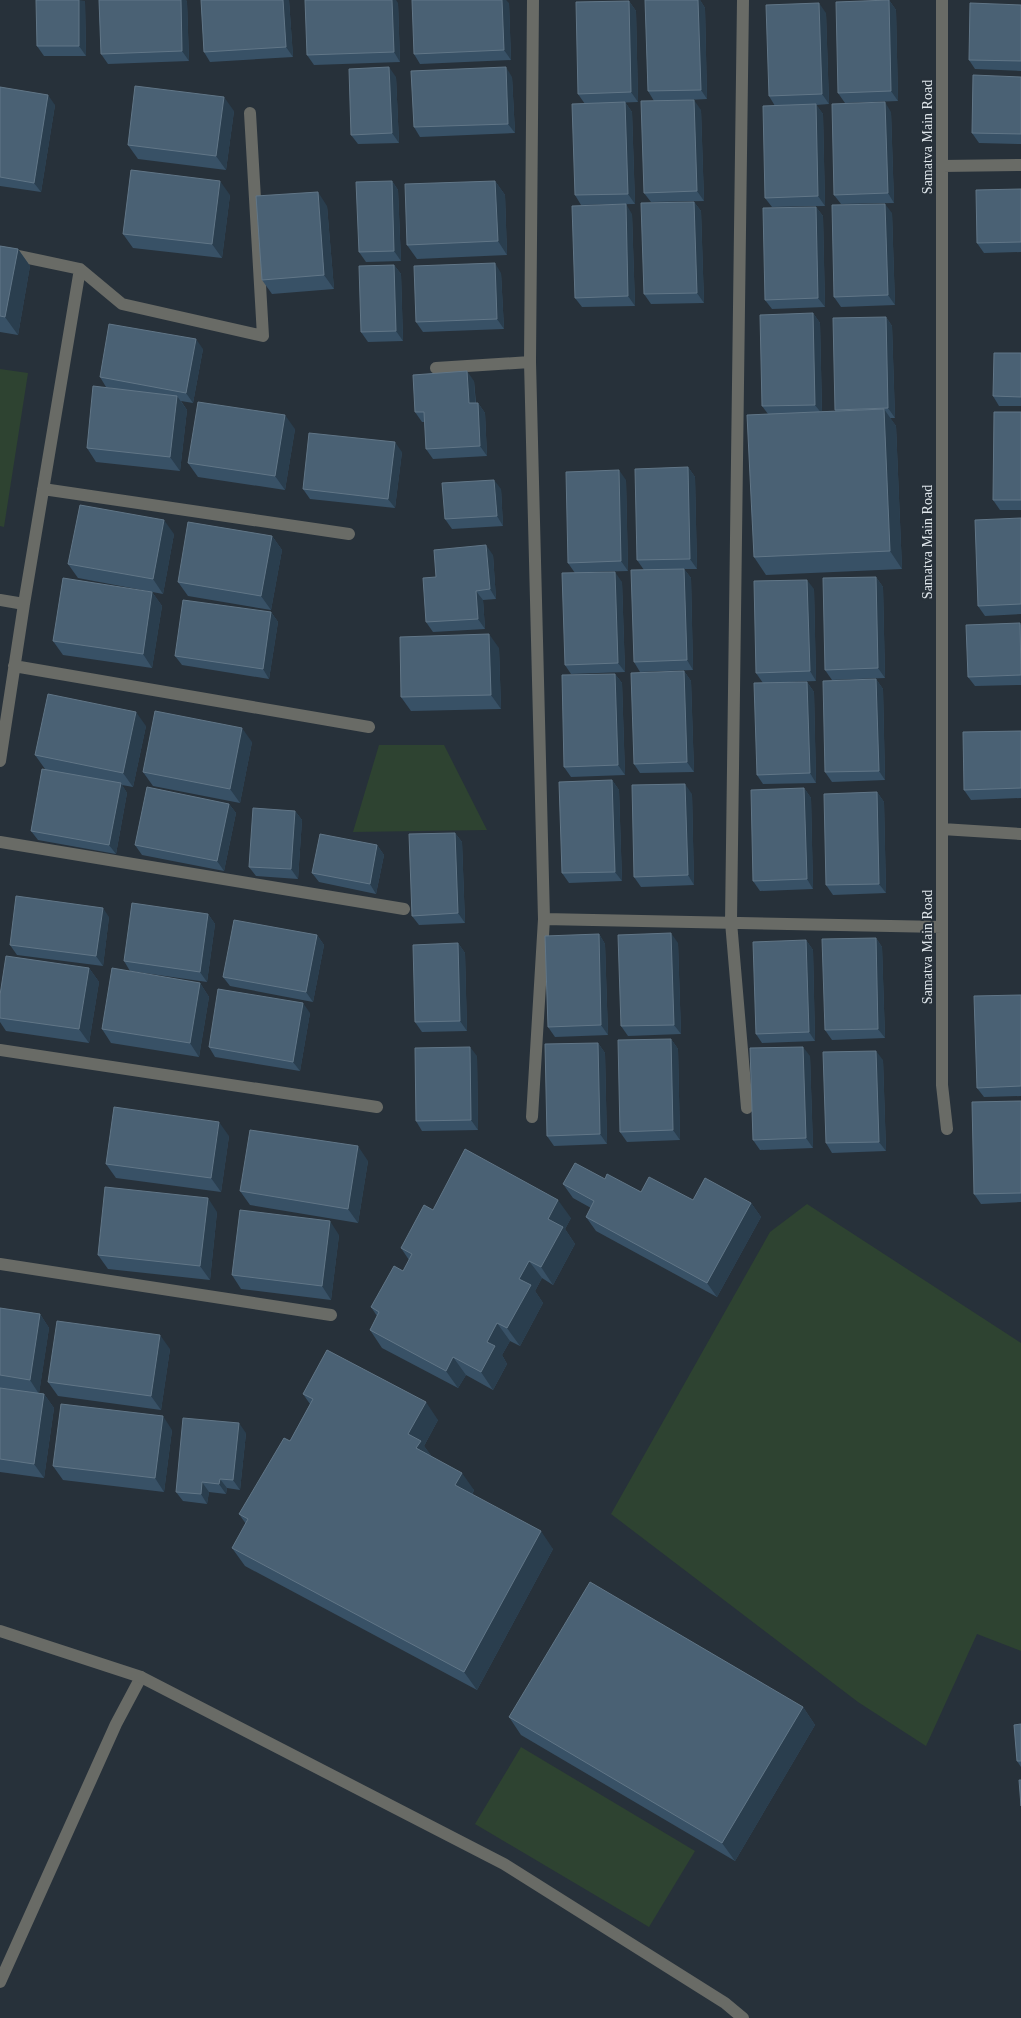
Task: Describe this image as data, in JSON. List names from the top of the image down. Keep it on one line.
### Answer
{"streets":{"street":["Samatva Main Road"]}}
